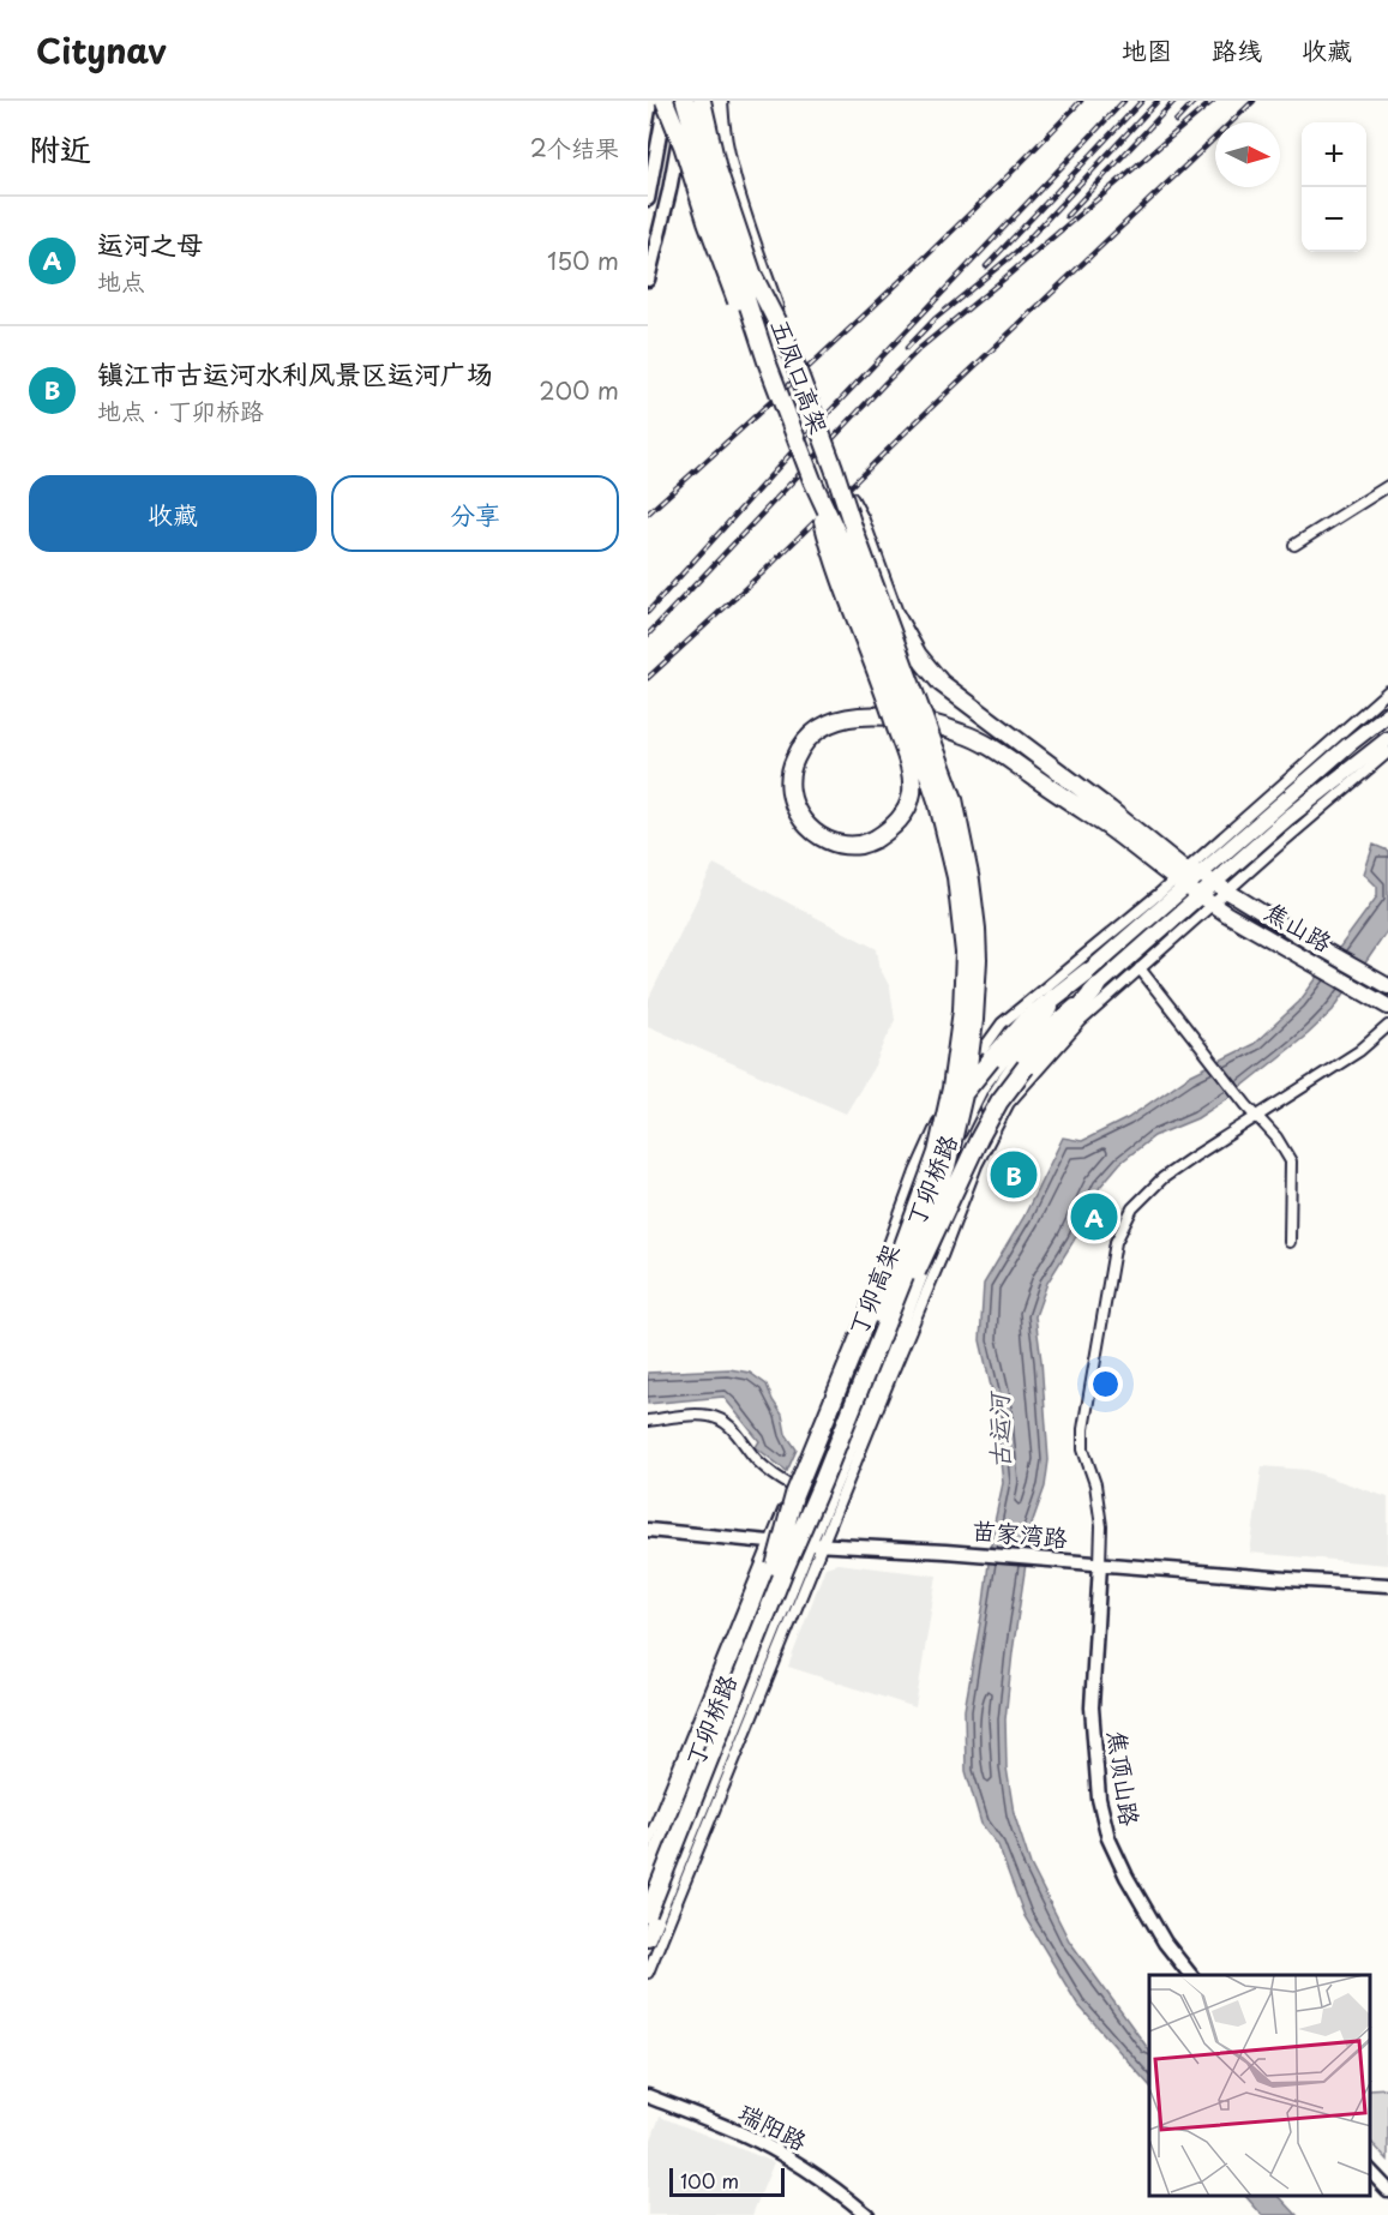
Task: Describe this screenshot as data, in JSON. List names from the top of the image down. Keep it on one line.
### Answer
{"streets":{"highway":["五凤口高架","丁卯高架"],"main road":["焦山路","丁卯桥路"],"street":["苗家湾路","焦顶山路","瑞阳路"]},"crossings":[["五凤口高架","丁卯高架"],["焦山路","丁卯桥路"],["丁卯桥路","苗家湾路"],["苗家湾路","焦顶山路"]],"water":["古运河"],"scale_bar":"100 m","north":"right","page":{"header":"Citynav","nav":["地图","路线","收藏"],"heading":["附近","2个结果"],"map_buttons":["+","−"],"list":[{"mark":"A","name":"运河之母","note":"地点","value":"150 m"},{"mark":"B","name":"镇江市古运河水利风景区运河广场","note":"地点 · 丁卯桥路","value":"200 m"}],"buttons":["收藏","分享"],"pins":["B","A"],"scale":"100 m"}}
